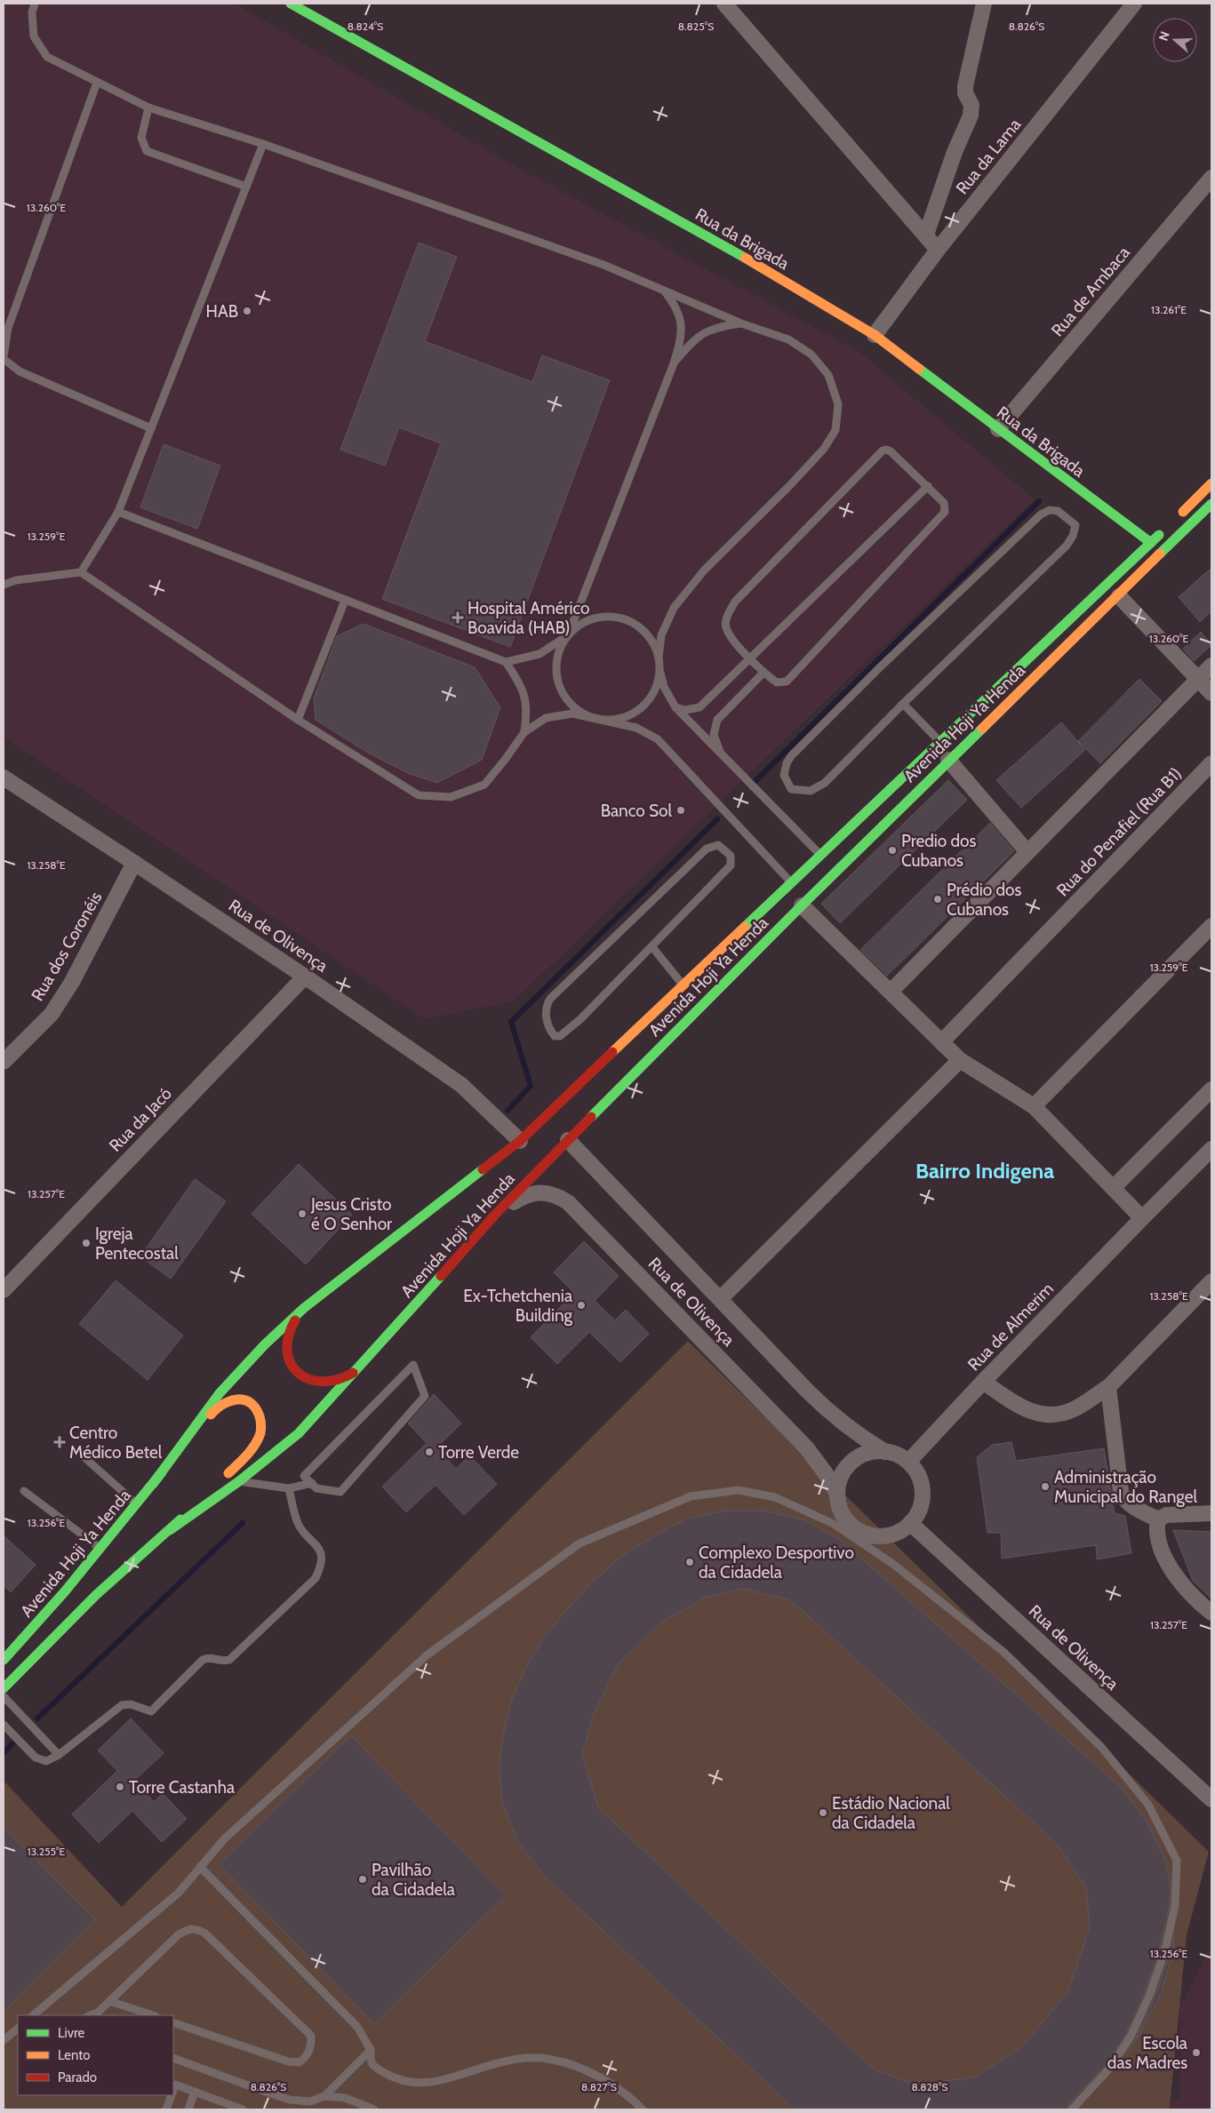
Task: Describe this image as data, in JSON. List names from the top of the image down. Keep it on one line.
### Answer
{"streets":{"main road":["Rua da Brigada","Avenida Hoji Ya Henda"],"street":["Rua da Lama","Rua de Ambaca","Rua do Penafiel (Rua B1)","Rua de Olivença","Rua dos Coronéis","Rua da Jacó","Rua de Almerim"]},"crossings":[["Rua da Lama","Rua da Brigada"],["Rua da Brigada","Rua de Ambaca"],["Rua da Brigada","Avenida Hoji Ya Henda"],["Avenida Hoji Ya Henda","Rua de Olivença"],["Rua de Olivença","Rua dos Coronéis"],["Rua de Olivença","Rua da Jacó"],["Rua de Olivença","Rua de Almerim"]],"districts":["Bairro Indigena"],"places":{"other":["HAB","Banco Sol","Predio dos Cubanos","Prédio dos Cubanos","Jesus Cristo é O Senhor","Igreja Pentecostal","Ex-Tchetchenia Building","Torre Verde","Administração Municipal do Rangel","Complexo Desportivo da Cidadela","Torre Castanha","Estádio Nacional da Cidadela","Pavilhão da Cidadela","Escola das Madres"],"health":["Hospital Américo Boavida (HAB)","Centro Médico Betel"]},"legend":["Livre","Lento","Parado"],"north":"left","coordinates":["8.824°S","8.825°S","8.826°S","13.260°E","13.261°E","13.259°E","13.258°E","13.257°E","13.256°E","13.255°E","8.827°S","8.828°S"]}
